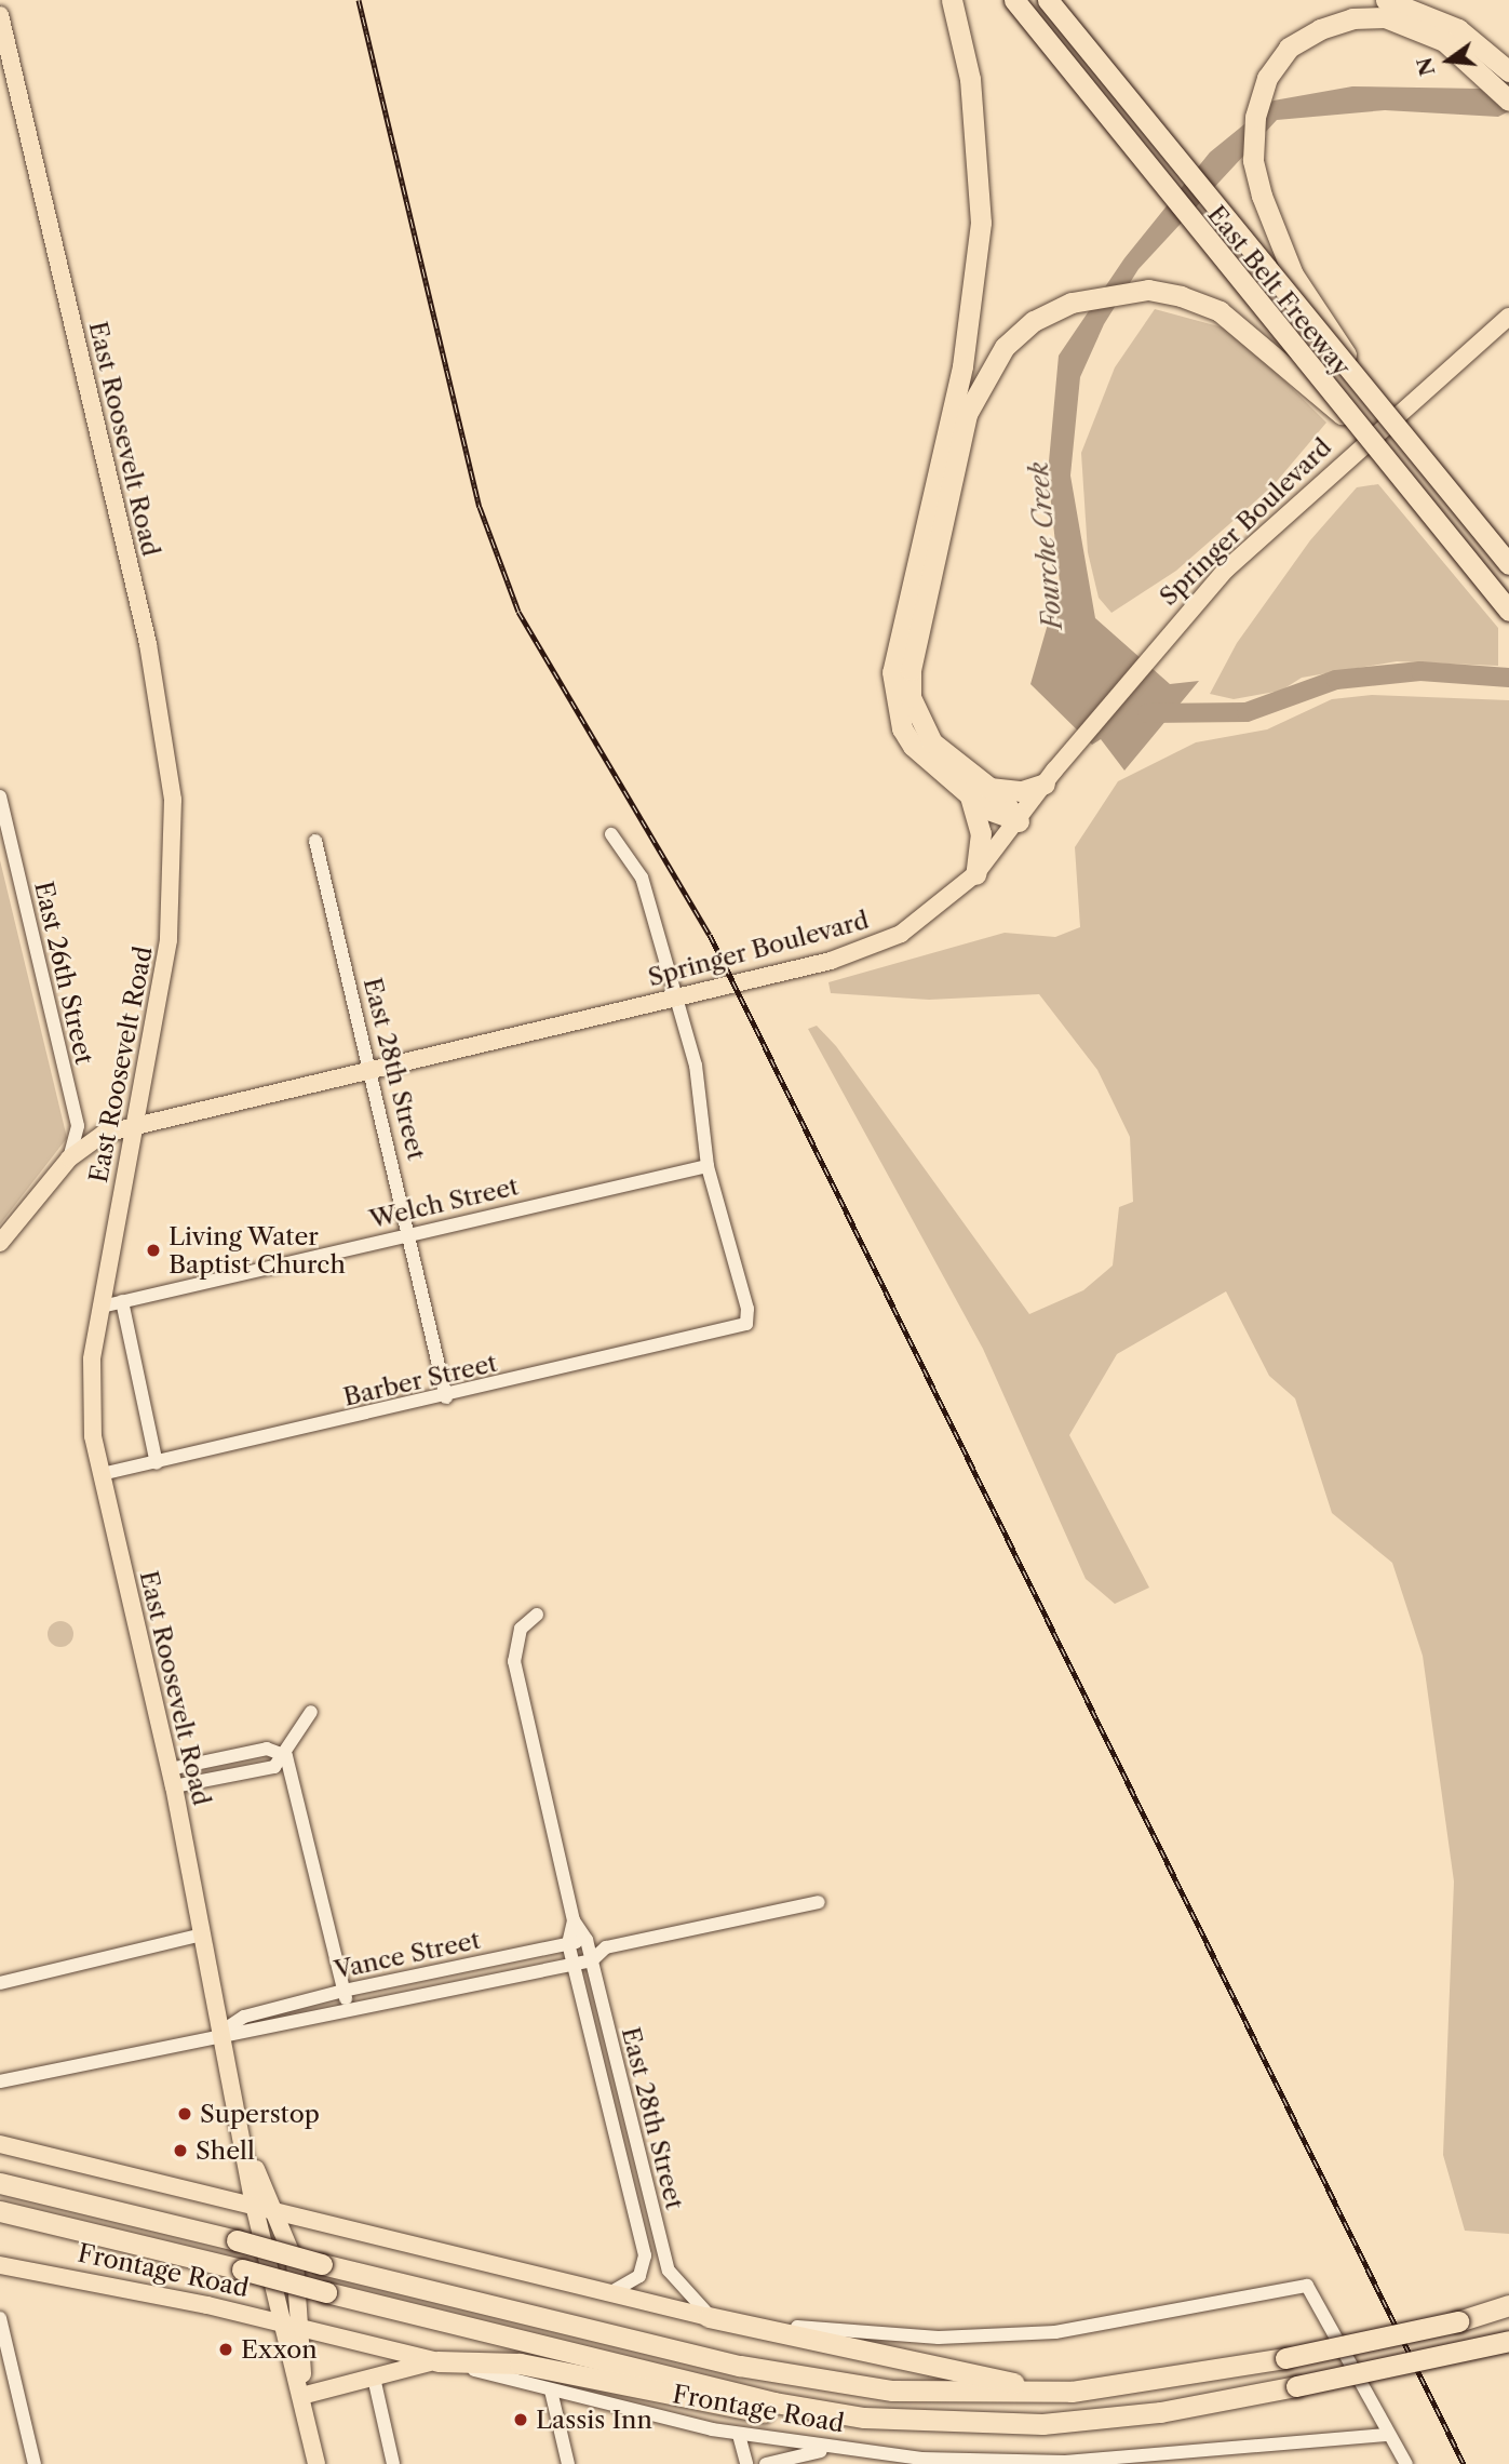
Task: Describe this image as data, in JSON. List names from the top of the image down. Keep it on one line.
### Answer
{"streets":{"highway":["East Belt Freeway"],"main road":["East Roosevelt Road","Springer Boulevard","Frontage Road"],"street":["East 26th Street","East 28th Street","Welch Street","Barber Street","Vance Street"]},"crossings":[["East Roosevelt Road","Springer Boulevard"],["East Roosevelt Road","Welch Street"],["East Roosevelt Road","Barber Street"],["East Roosevelt Road","Vance Street"],["East Roosevelt Road","Frontage Road"],["Springer Boulevard","East 26th Street"],["Springer Boulevard","East 28th Street"],["East 28th Street","Welch Street"],["East 28th Street","Barber Street"],["East 28th Street","Vance Street"],["Welch Street","Barber Street"]],"water":["Fourche Creek"],"places":["Living Water Baptist Church","Superstop","Shell","Exxon","Lassis Inn"],"north":"left"}
